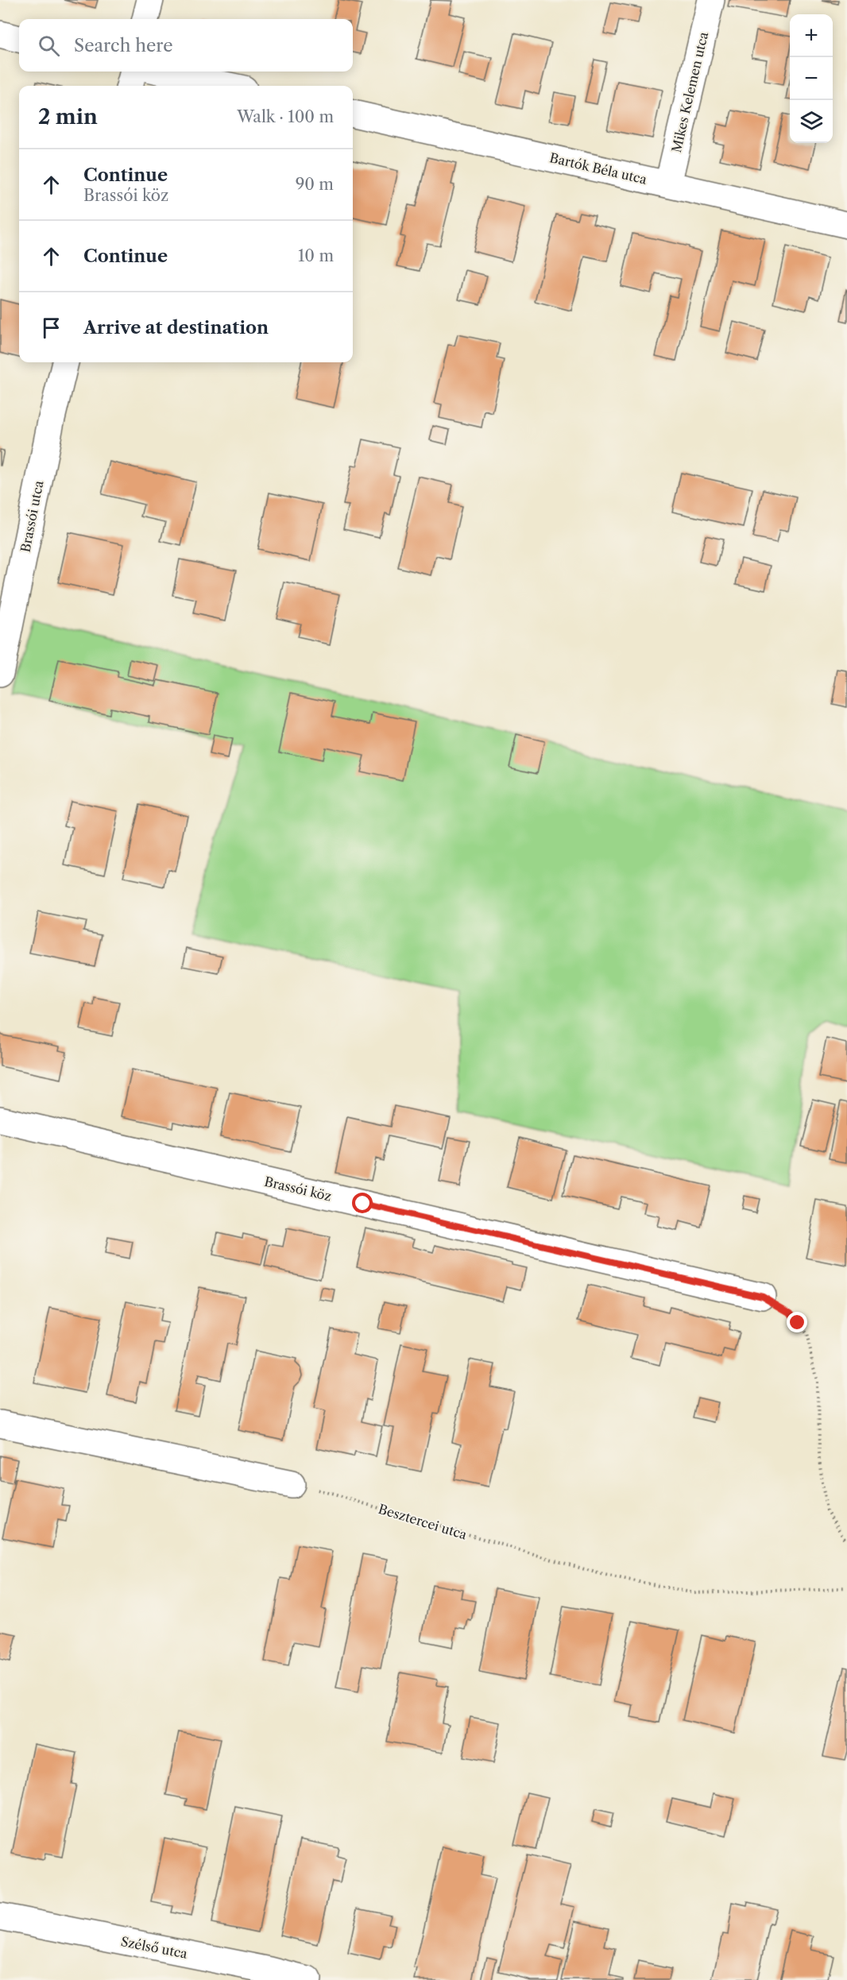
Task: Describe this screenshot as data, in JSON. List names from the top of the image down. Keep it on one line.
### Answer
{"streets":{"street":["Mikes Kelemen utca","Bartók Béla utca","Brassói utca","Brassói köz","Szélső utca"],"path":["Besztercei utca"]},"crossings":[["Mikes Kelemen utca","Bartók Béla utca"]],"page":{"map_buttons":["+","−"],"search":"Search here","heading":["2 min","Walk · 100 m"],"list":[["Continue","Brassói köz","90 m"],["Continue","10 m"],"Arrive at destination"]}}
